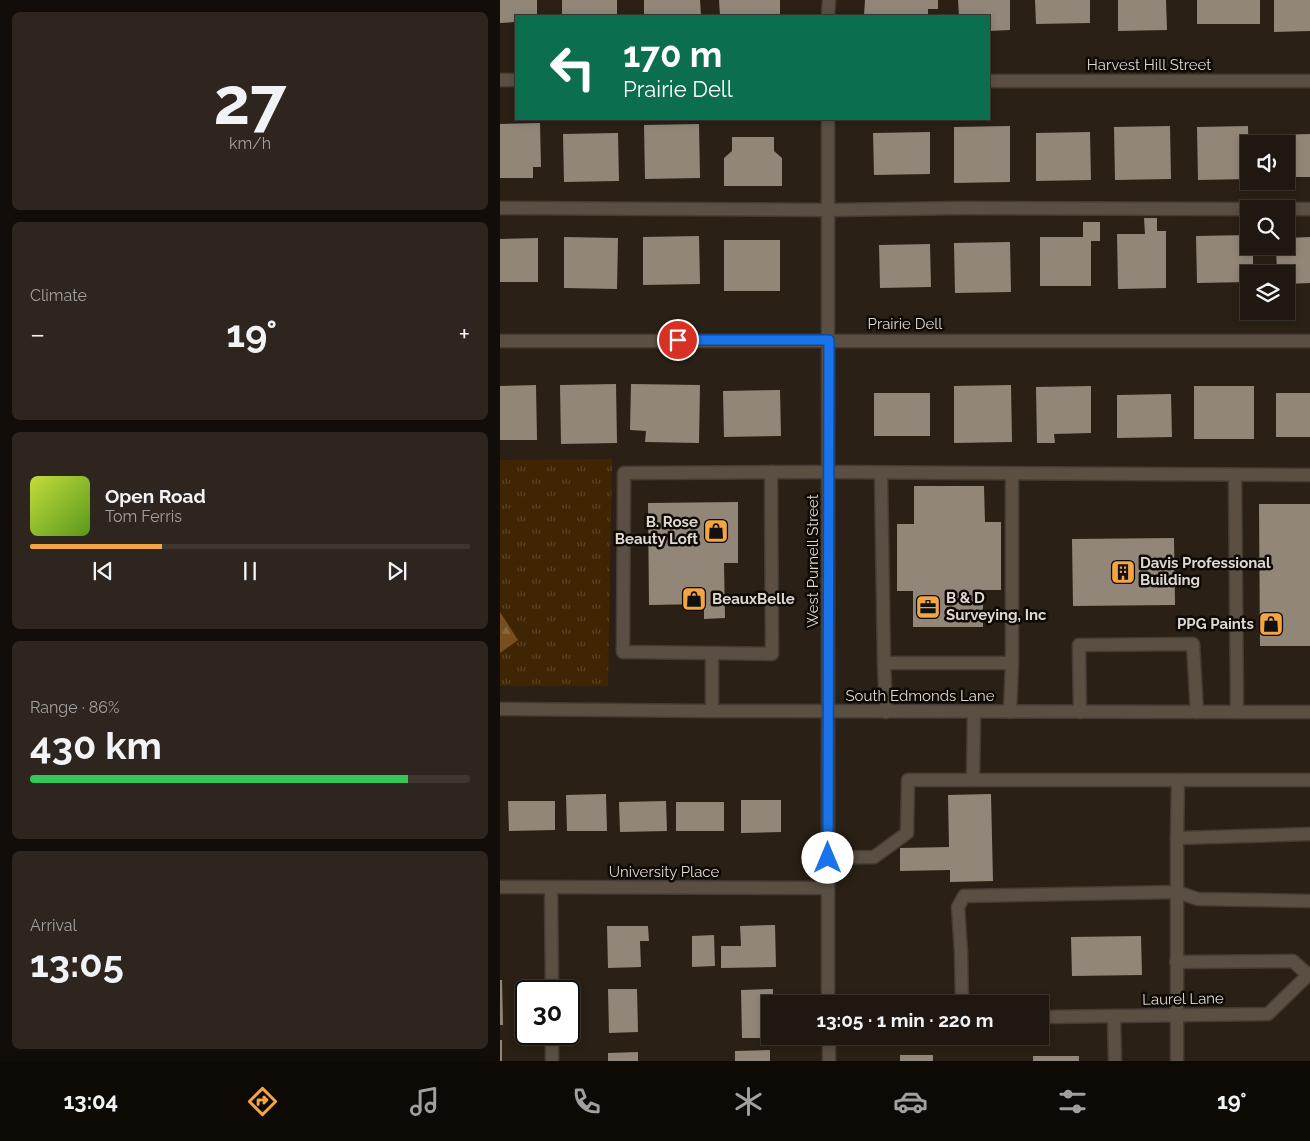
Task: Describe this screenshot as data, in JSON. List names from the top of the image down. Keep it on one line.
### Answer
{"streets":{"street":["Harvest Hill Street","Prairie Dell","West Purnell Street","South Edmonds Lane","University Place","Laurel Lane"]},"crossings":[["Prairie Dell","West Purnell Street"],["West Purnell Street","South Edmonds Lane"],["West Purnell Street","University Place"]],"places":{"shop":["B. Rose Beauty Loft","BeauxBelle","PPG Paints"],"building":["Davis Professional Building"],"office":["B & D Surveying, Inc"]},"page":{"tile":[["27","km/h"],"Climate",["Range · 86%","430 km"],["Arrival","13:05"]],"turn":["170 m","Prairie Dell"],"heat":["−","19°","+"],"song":["Open Road","Tom Ferris"],"limit":"30","trip":"13:05 · 1 min · 220 m","tabs":["13:04","19°"]}}
